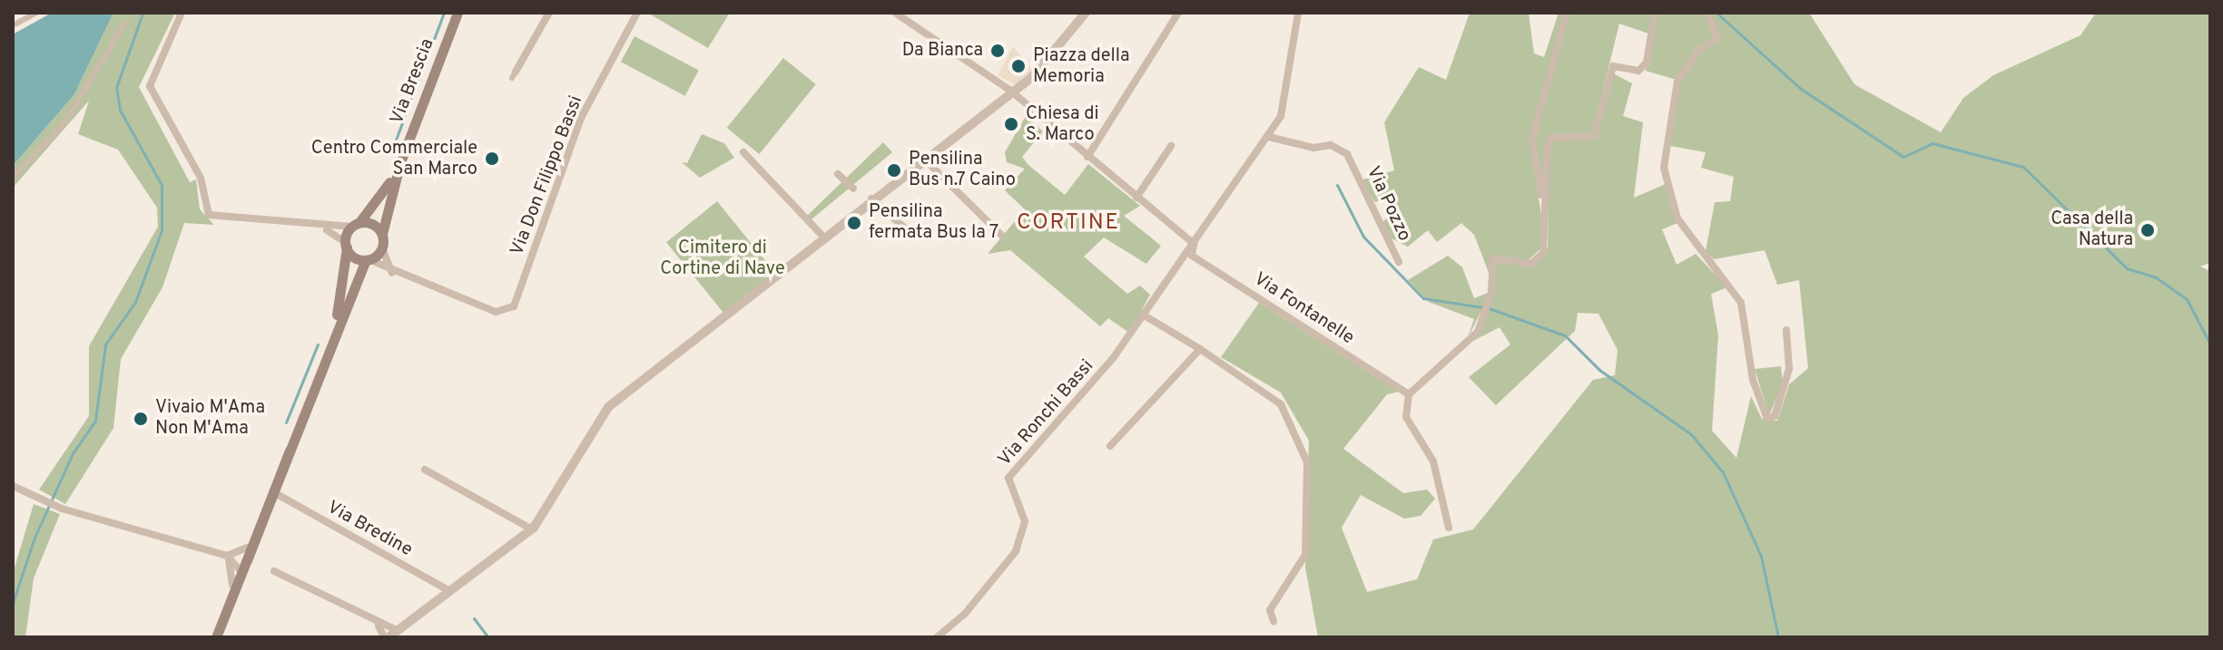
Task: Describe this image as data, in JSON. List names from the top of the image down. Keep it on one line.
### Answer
{"streets":{"main road":["Via Brescia"],"street":["Via Don Filippo Bassi","Via Pozzo","Via Fontanelle","Via Ronchi Bassi","Via Bredine"]},"crossings":[["Via Brescia","Via Bredine"],["Via Fontanelle","Via Ronchi Bassi"]],"districts":["CORTINE"],"parks":["Cimitero di Cortine di Nave"],"places":["Da Bianca","Piazza della Memoria","Chiesa di S. Marco","Centro Commerciale San Marco","Pensilina Bus n.7 Caino","Pensilina fermata Bus la 7","Casa della Natura","Vivaio M'Ama Non M'Ama"]}
